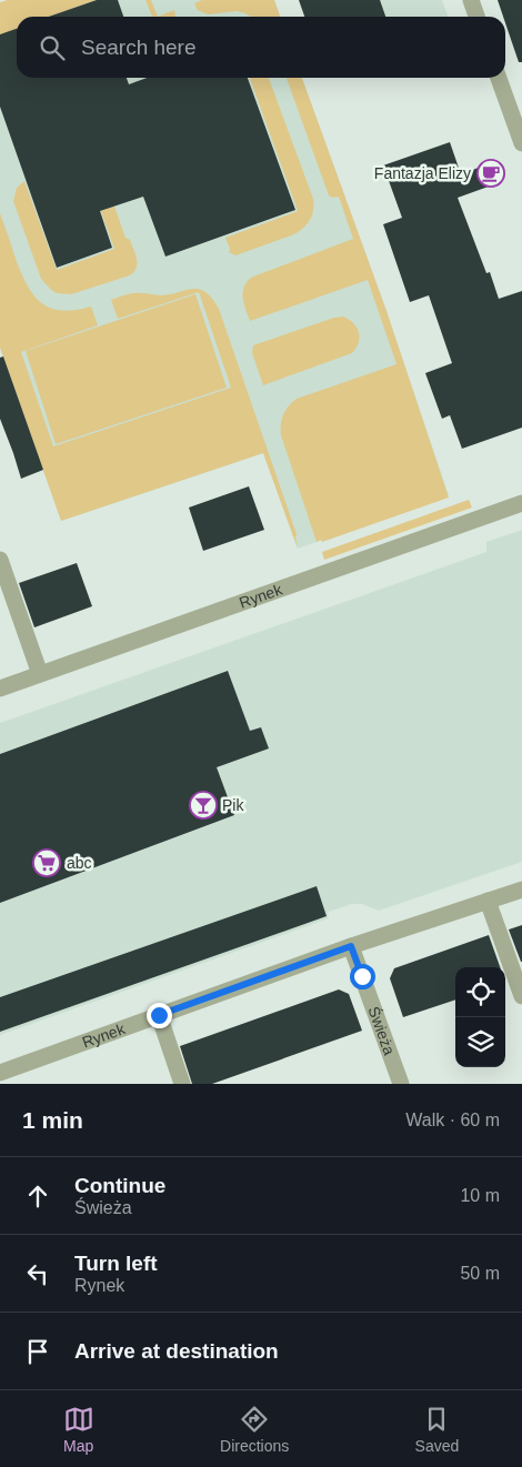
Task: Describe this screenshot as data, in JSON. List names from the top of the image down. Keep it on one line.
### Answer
{"streets":{"street":["Rynek","Świeża"]},"crossings":[["Rynek","Świeża"]],"places":{"cafe":["Fantazja Elizy"],"bar":["Pik"],"supermarket":["abc"]},"page":{"search":"Search here","heading":["1 min","Walk · 60 m"],"list":[["Continue","Świeża","10 m"],["Turn left","Rynek","50 m"],"Arrive at destination"],"nav":["Map","Directions","Saved"]}}
